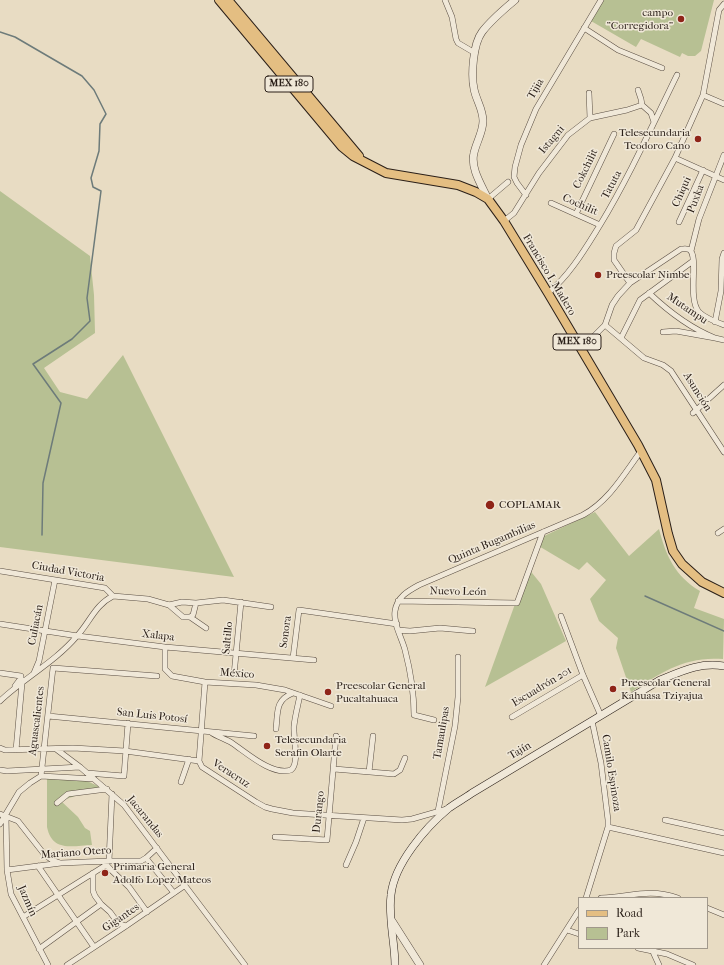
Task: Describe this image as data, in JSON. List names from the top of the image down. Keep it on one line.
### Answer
{"streets":{"main road":["MEX 180","Francisco I. Madero","Tajín"],"street":["Tijia","Istagni","Cokchilit","Tatuta","Chiqui","Puxka","Cochilit","Mutampu","Asunción","Quinta Bugambilias","Ciudad Victoria","Nuevo León","Culiacán","Sonora","Xalapa","Saltillo","México","Escuadrón 201","San Luis Potosí","Aguascalientes","Tamaulipas","Camilo Espinoza","Veracruz","Durango","Jacarandas","Mariano Otero","Jazmín","Gigantes"]},"crossings":[["MEX 180","Francisco I. Madero"],["Tijia","Istagni"],["Istagni","Francisco I. Madero"],["Cokchilit","Cochilit"],["Tatuta","Cochilit"],["Tatuta","Francisco I. Madero"],["Francisco I. Madero","Quinta Bugambilias"],["Quinta Bugambilias","Nuevo León"],["Ciudad Victoria","Culiacán"],["Ciudad Victoria","Saltillo"],["Culiacán","Xalapa"],["Sonora","Xalapa"],["Xalapa","Saltillo"],["Xalapa","México"],["Escuadrón 201","Tajín"],["San Luis Potosí","Aguascalientes"],["Aguascalientes","Veracruz"],["Tamaulipas","Veracruz"],["Tajín","Camilo Espinoza"],["Tajín","Veracruz"],["Veracruz","Durango"],["Veracruz","Jacarandas"],["Jacarandas","Gigantes"],["Mariano Otero","Jazmín"]],"places":["campo \"Corregidora\"","Telesecundaria Teodoro Cano","Preescolar Nimbe","COPLAMAR","Preescolar General Kahuasa Tziyajua","Preescolar General Pucaltahuaca","Telesecundaria Serafin Olarte","Primaria General Adolfo Lopez Mateos"],"legend":["Road","Park"]}
